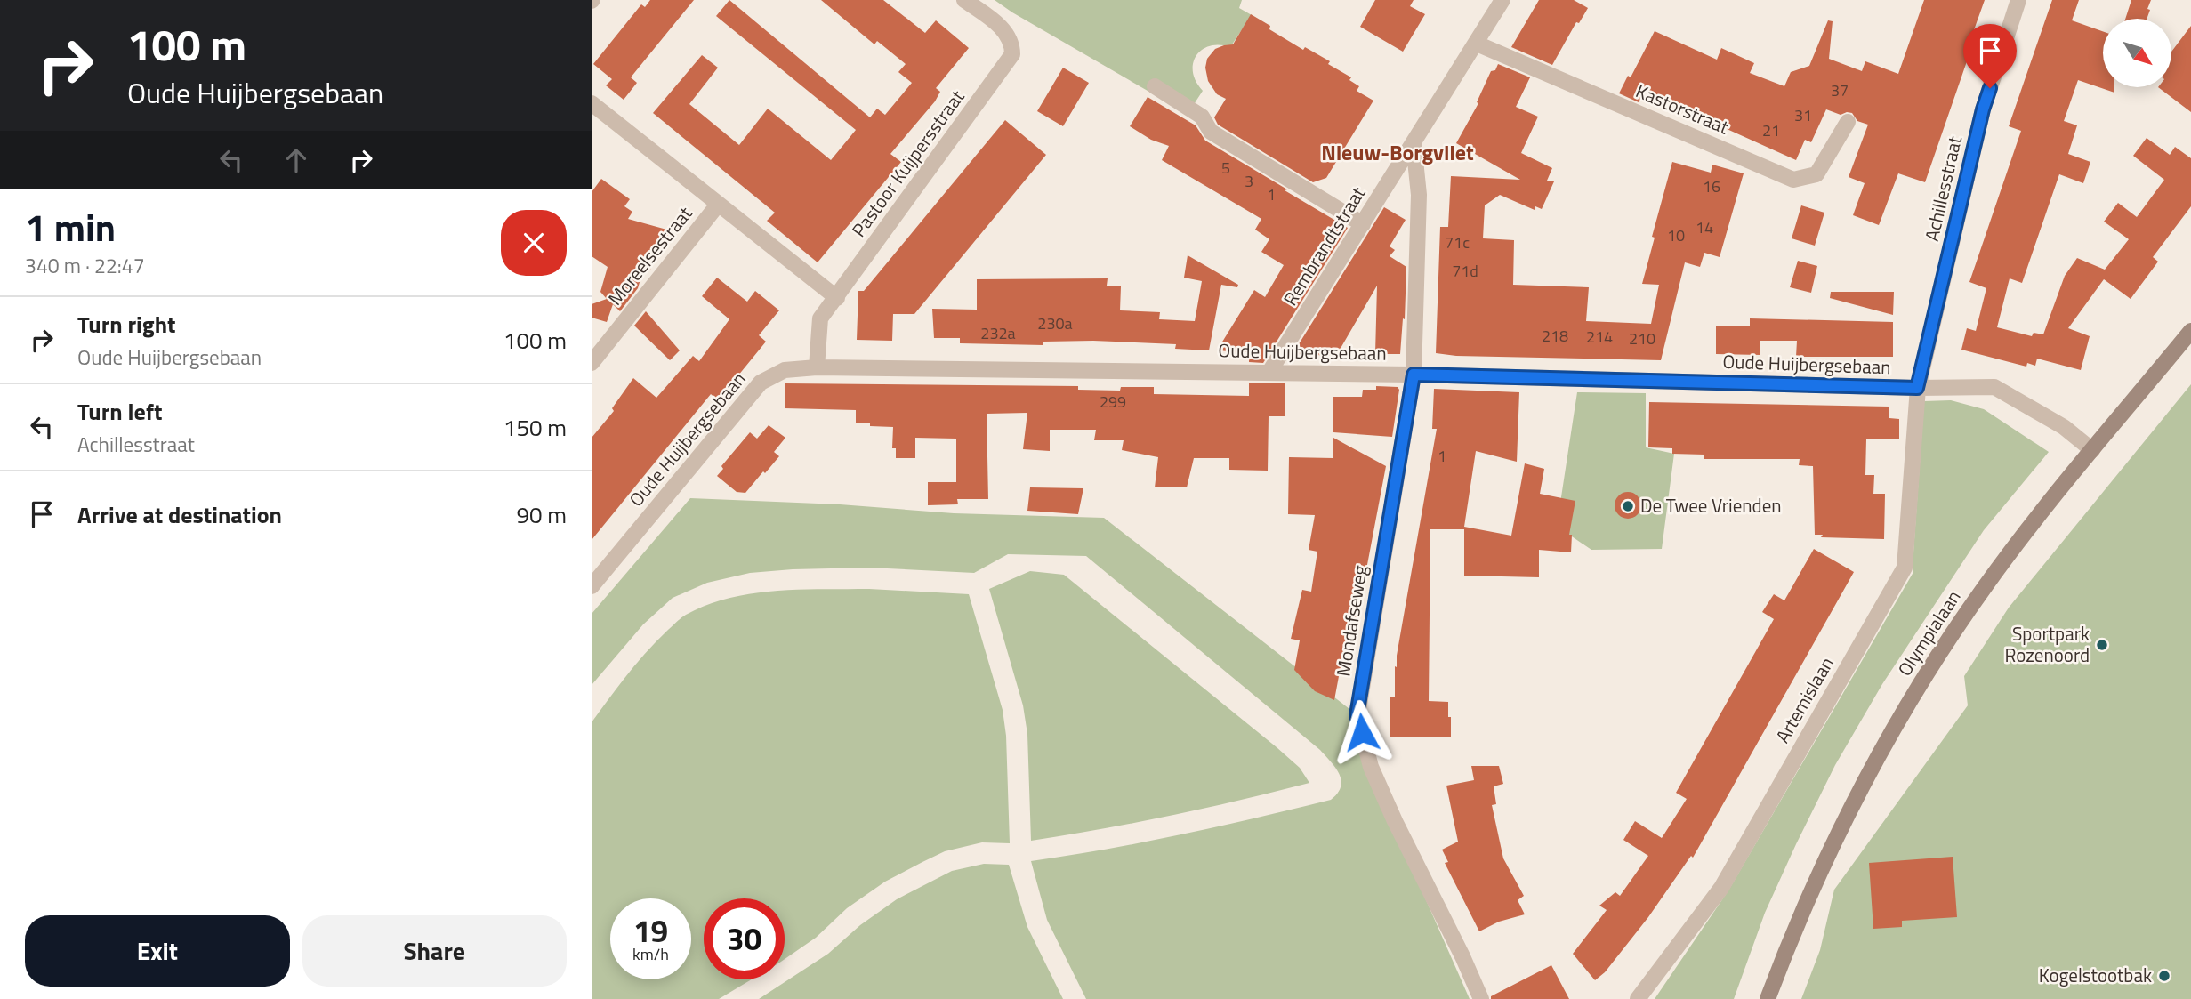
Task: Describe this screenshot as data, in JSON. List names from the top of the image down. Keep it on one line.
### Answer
{"streets":{"main road":["Olympialaan"],"street":["Kastorstraat","Pastoor Kuijpersstraat","Achillesstraat","Rembrandtstraat","Moreelsestraat","Oude Huijbergsebaan","Mondafseweg","Artemislaan"]},"crossings":[["Kastorstraat","Rembrandtstraat"],["Pastoor Kuijpersstraat","Moreelsestraat"],["Pastoor Kuijpersstraat","Oude Huijbergsebaan"],["Achillesstraat","Oude Huijbergsebaan"],["Achillesstraat","Artemislaan"],["Rembrandtstraat","Oude Huijbergsebaan"],["Oude Huijbergsebaan","Mondafseweg"],["Oude Huijbergsebaan","Olympialaan"],["Oude Huijbergsebaan","Artemislaan"]],"districts":["Nieuw-Borgvliet"],"places":["De Twee Vrienden","Sportpark Rozenoord","Kogelstootbak"],"house_numbers":["37","31","21","5","3","16","1","14","10","71c","71d","230a","232a","218","214","210","299","1"],"north":"bottom right","page":{"turn":["100 m","Oude Huijbergsebaan"],"heading":["1 min","340 m · 22:47"],"list":[{"name":"Turn right","note":"Oude Huijbergsebaan","value":"100 m"},{"name":"Turn left","note":"Achillesstraat","value":"150 m"},{"name":"Arrive at destination","value":"90 m"}],"speed":"19 km/h","limit":"30","buttons":["Exit","Share"]}}
